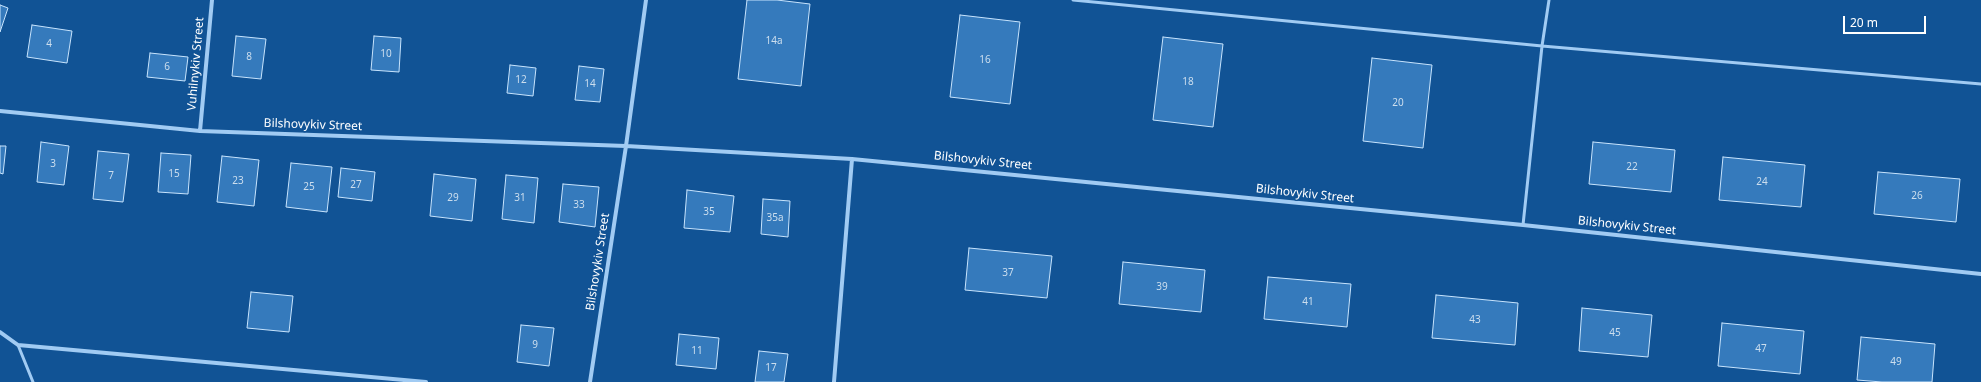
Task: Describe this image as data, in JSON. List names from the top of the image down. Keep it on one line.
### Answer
{"streets":{"street":["Vuhilnykiv Street","Bilshovykiv Street"]},"crossings":[["Vuhilnykiv Street","Bilshovykiv Street"]],"house_numbers":["14а","4","10","8","16","6","12","18","14","20","3","22","15","7","23","24","27","25","26","29","31","33","35","35а","37","39","41","43","45","9","47","11","49","17"],"scale_bar":"20 m"}
